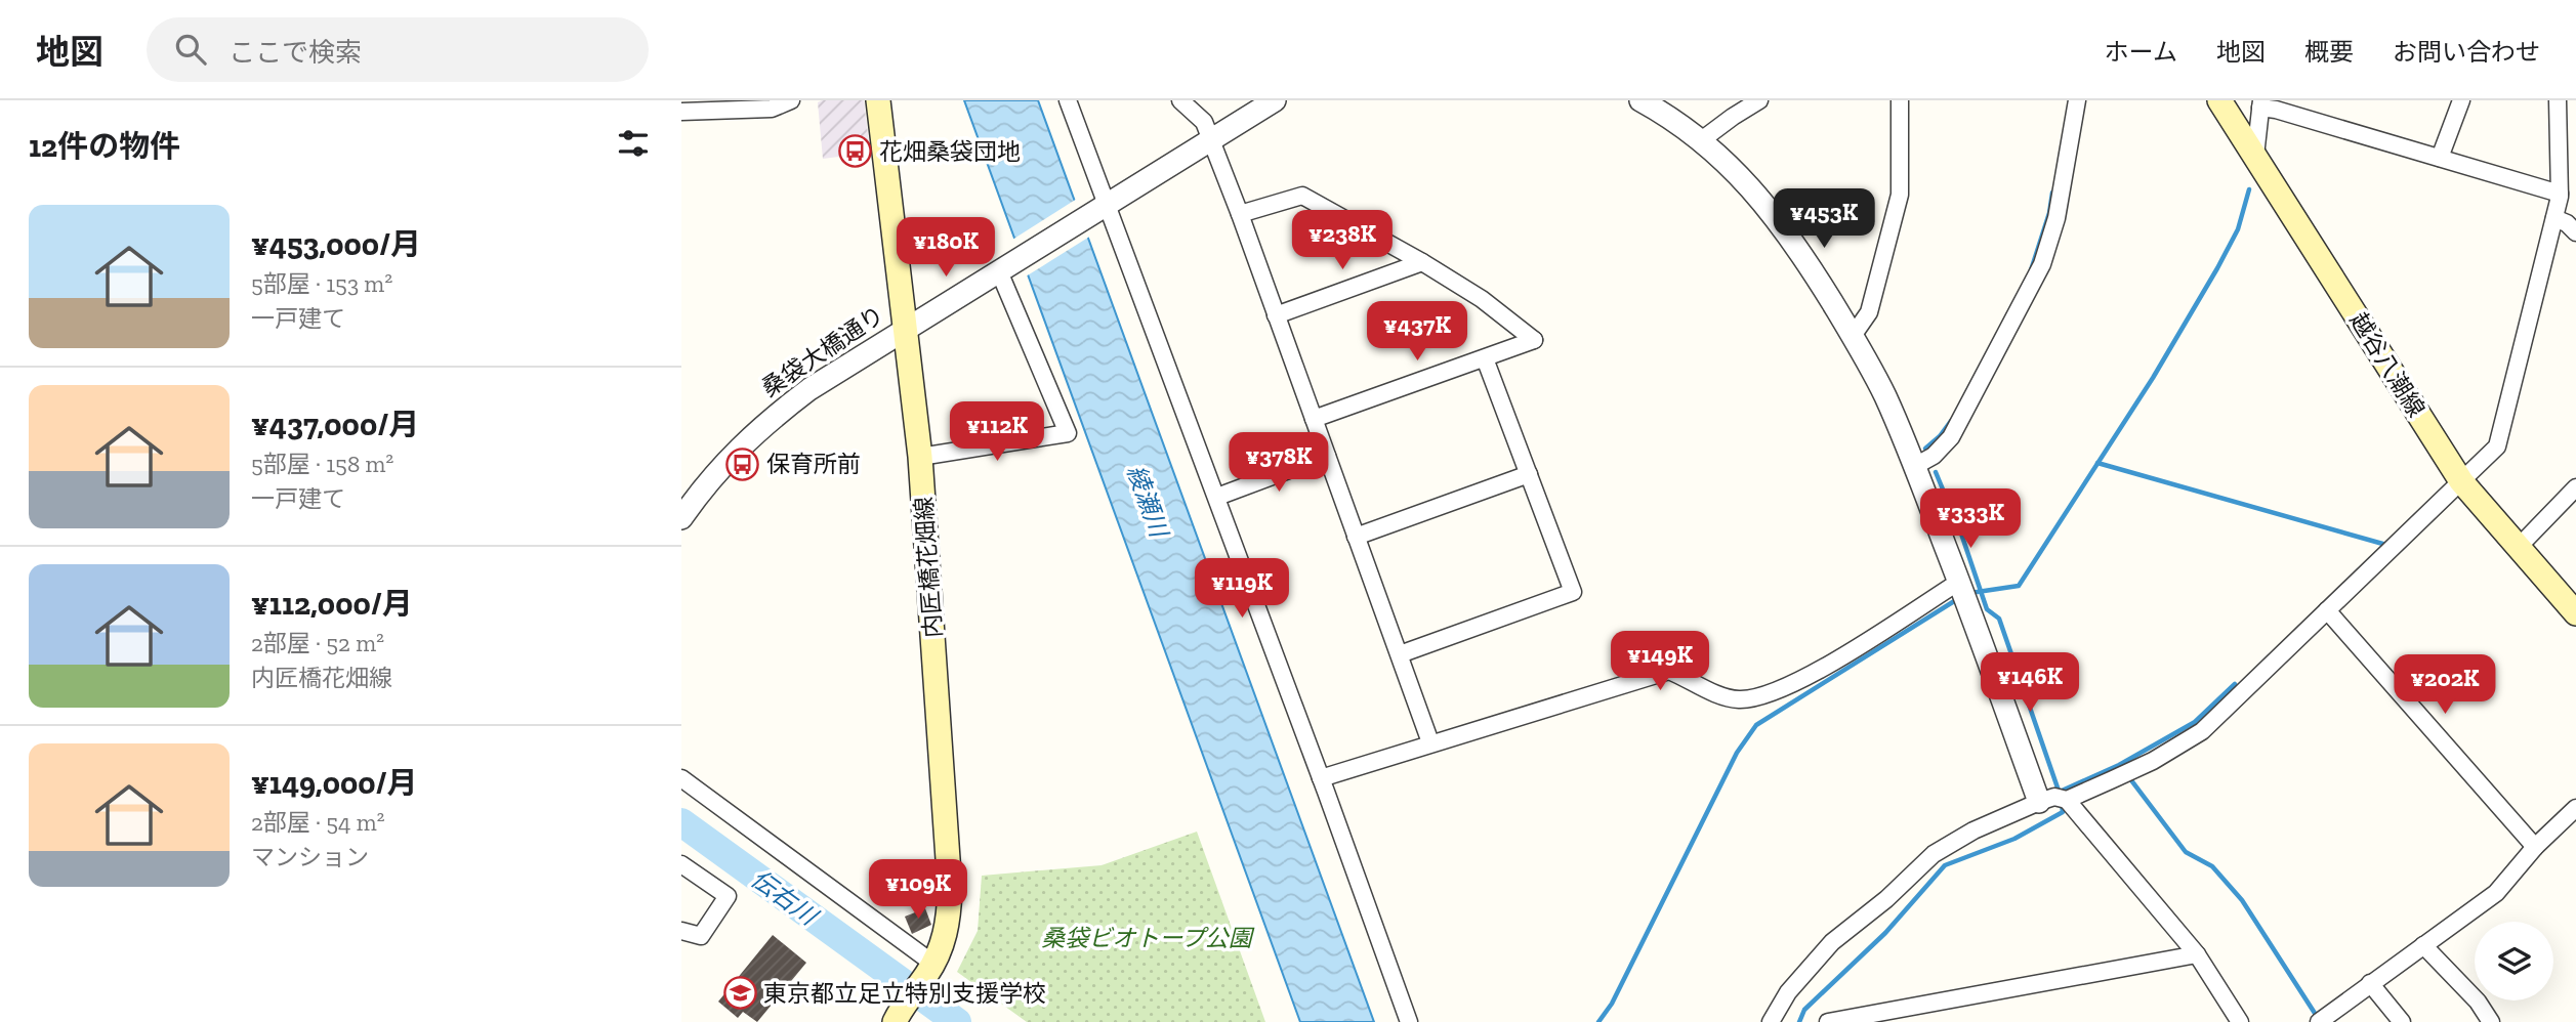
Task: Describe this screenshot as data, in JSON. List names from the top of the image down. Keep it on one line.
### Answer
{"streets":{"main road":["越谷八潮線","内匠橋花畑線"],"street":["桑袋大橋通り"]},"crossings":[["桑袋大橋通り","内匠橋花畑線"]],"water":["綾瀬川","伝右川"],"parks":["桑袋ビオトープ公園"],"places":{"bus stop":["花畑桑袋団地","保育所前"],"school or university":["東京都立足立特別支援学校"]},"page":{"header":"地図","search":"ここで検索","nav":["ホーム","地図","概要","お問い合わせ"],"heading":"12件の物件","list":[{"name":"¥453,000/月","note":"5部屋 · 153 m² · 一戸建て"},{"name":"¥437,000/月","note":"5部屋 · 158 m² · 一戸建て"},{"name":"¥112,000/月","note":"2部屋 · 52 m² · 内匠橋花畑線"},{"name":"¥149,000/月","note":"2部屋 · 54 m² · マンション"}],"price":["¥453K","¥238K","¥180K","¥437K","¥112K","¥378K","¥333K","¥119K","¥149K","¥146K","¥202K","¥109K"]}}
